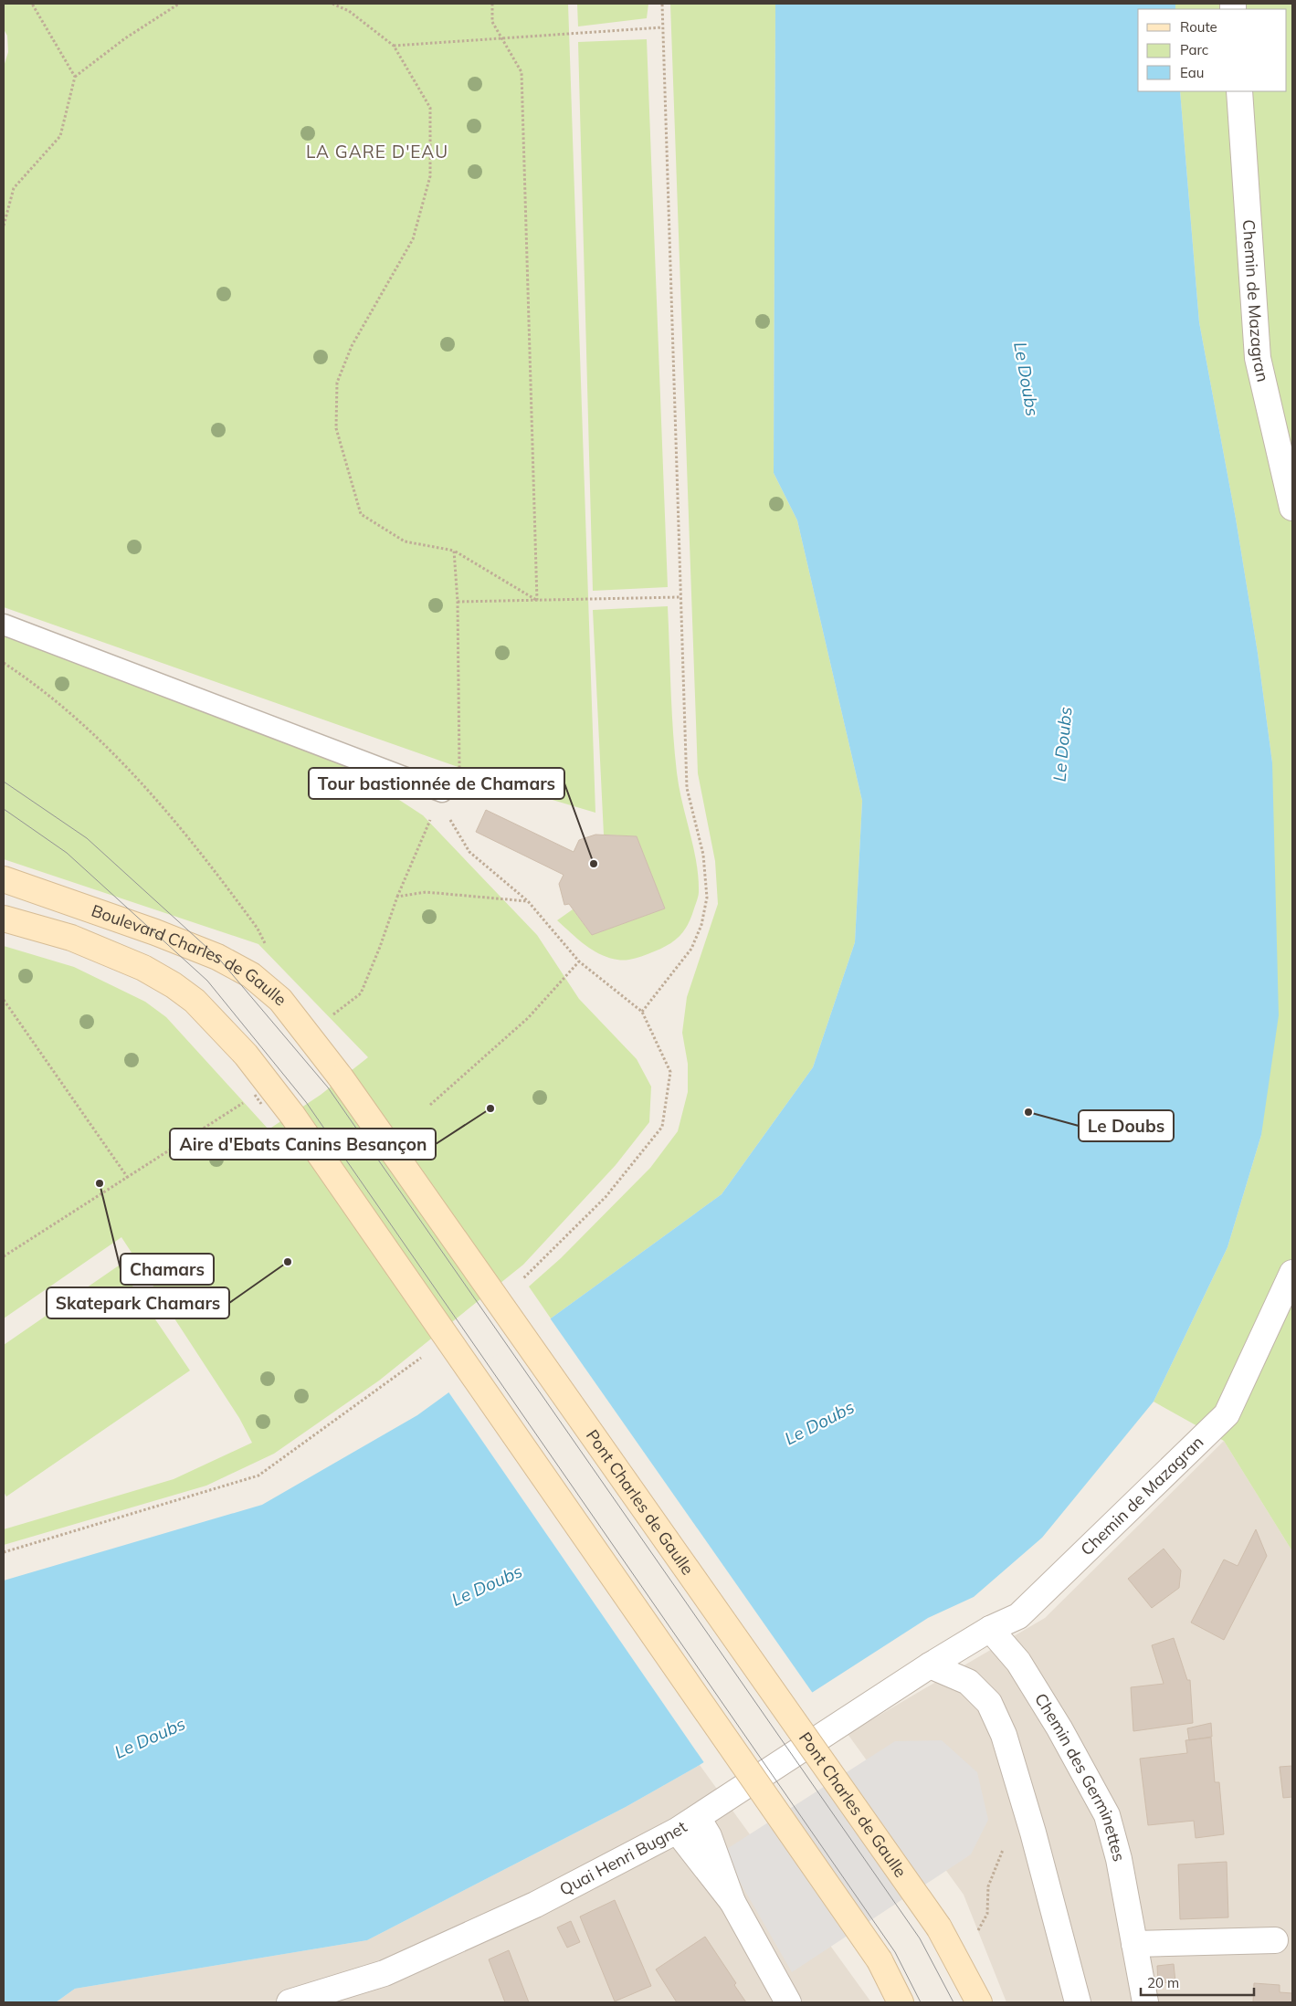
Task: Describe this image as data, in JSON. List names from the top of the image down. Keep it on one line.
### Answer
{"streets":{"main road":["Boulevard Charles de Gaulle","Pont Charles de Gaulle"],"street":["Chemin de Mazagran","Chemin des Germinettes","Quai Henri Bugnet"]},"crossings":[["Chemin de Mazagran","Chemin des Germinettes"],["Chemin de Mazagran","Quai Henri Bugnet"],["Boulevard Charles de Gaulle","Pont Charles de Gaulle"]],"districts":["LA GARE D'EAU"],"water":["Le Doubs"],"places":["Tour bastionnée de Chamars","Aire d'Ebats Canins Besançon","Le Doubs","Chamars","Skatepark Chamars"],"legend":["Route","Parc","Eau"],"scale_bar":"20 m"}
